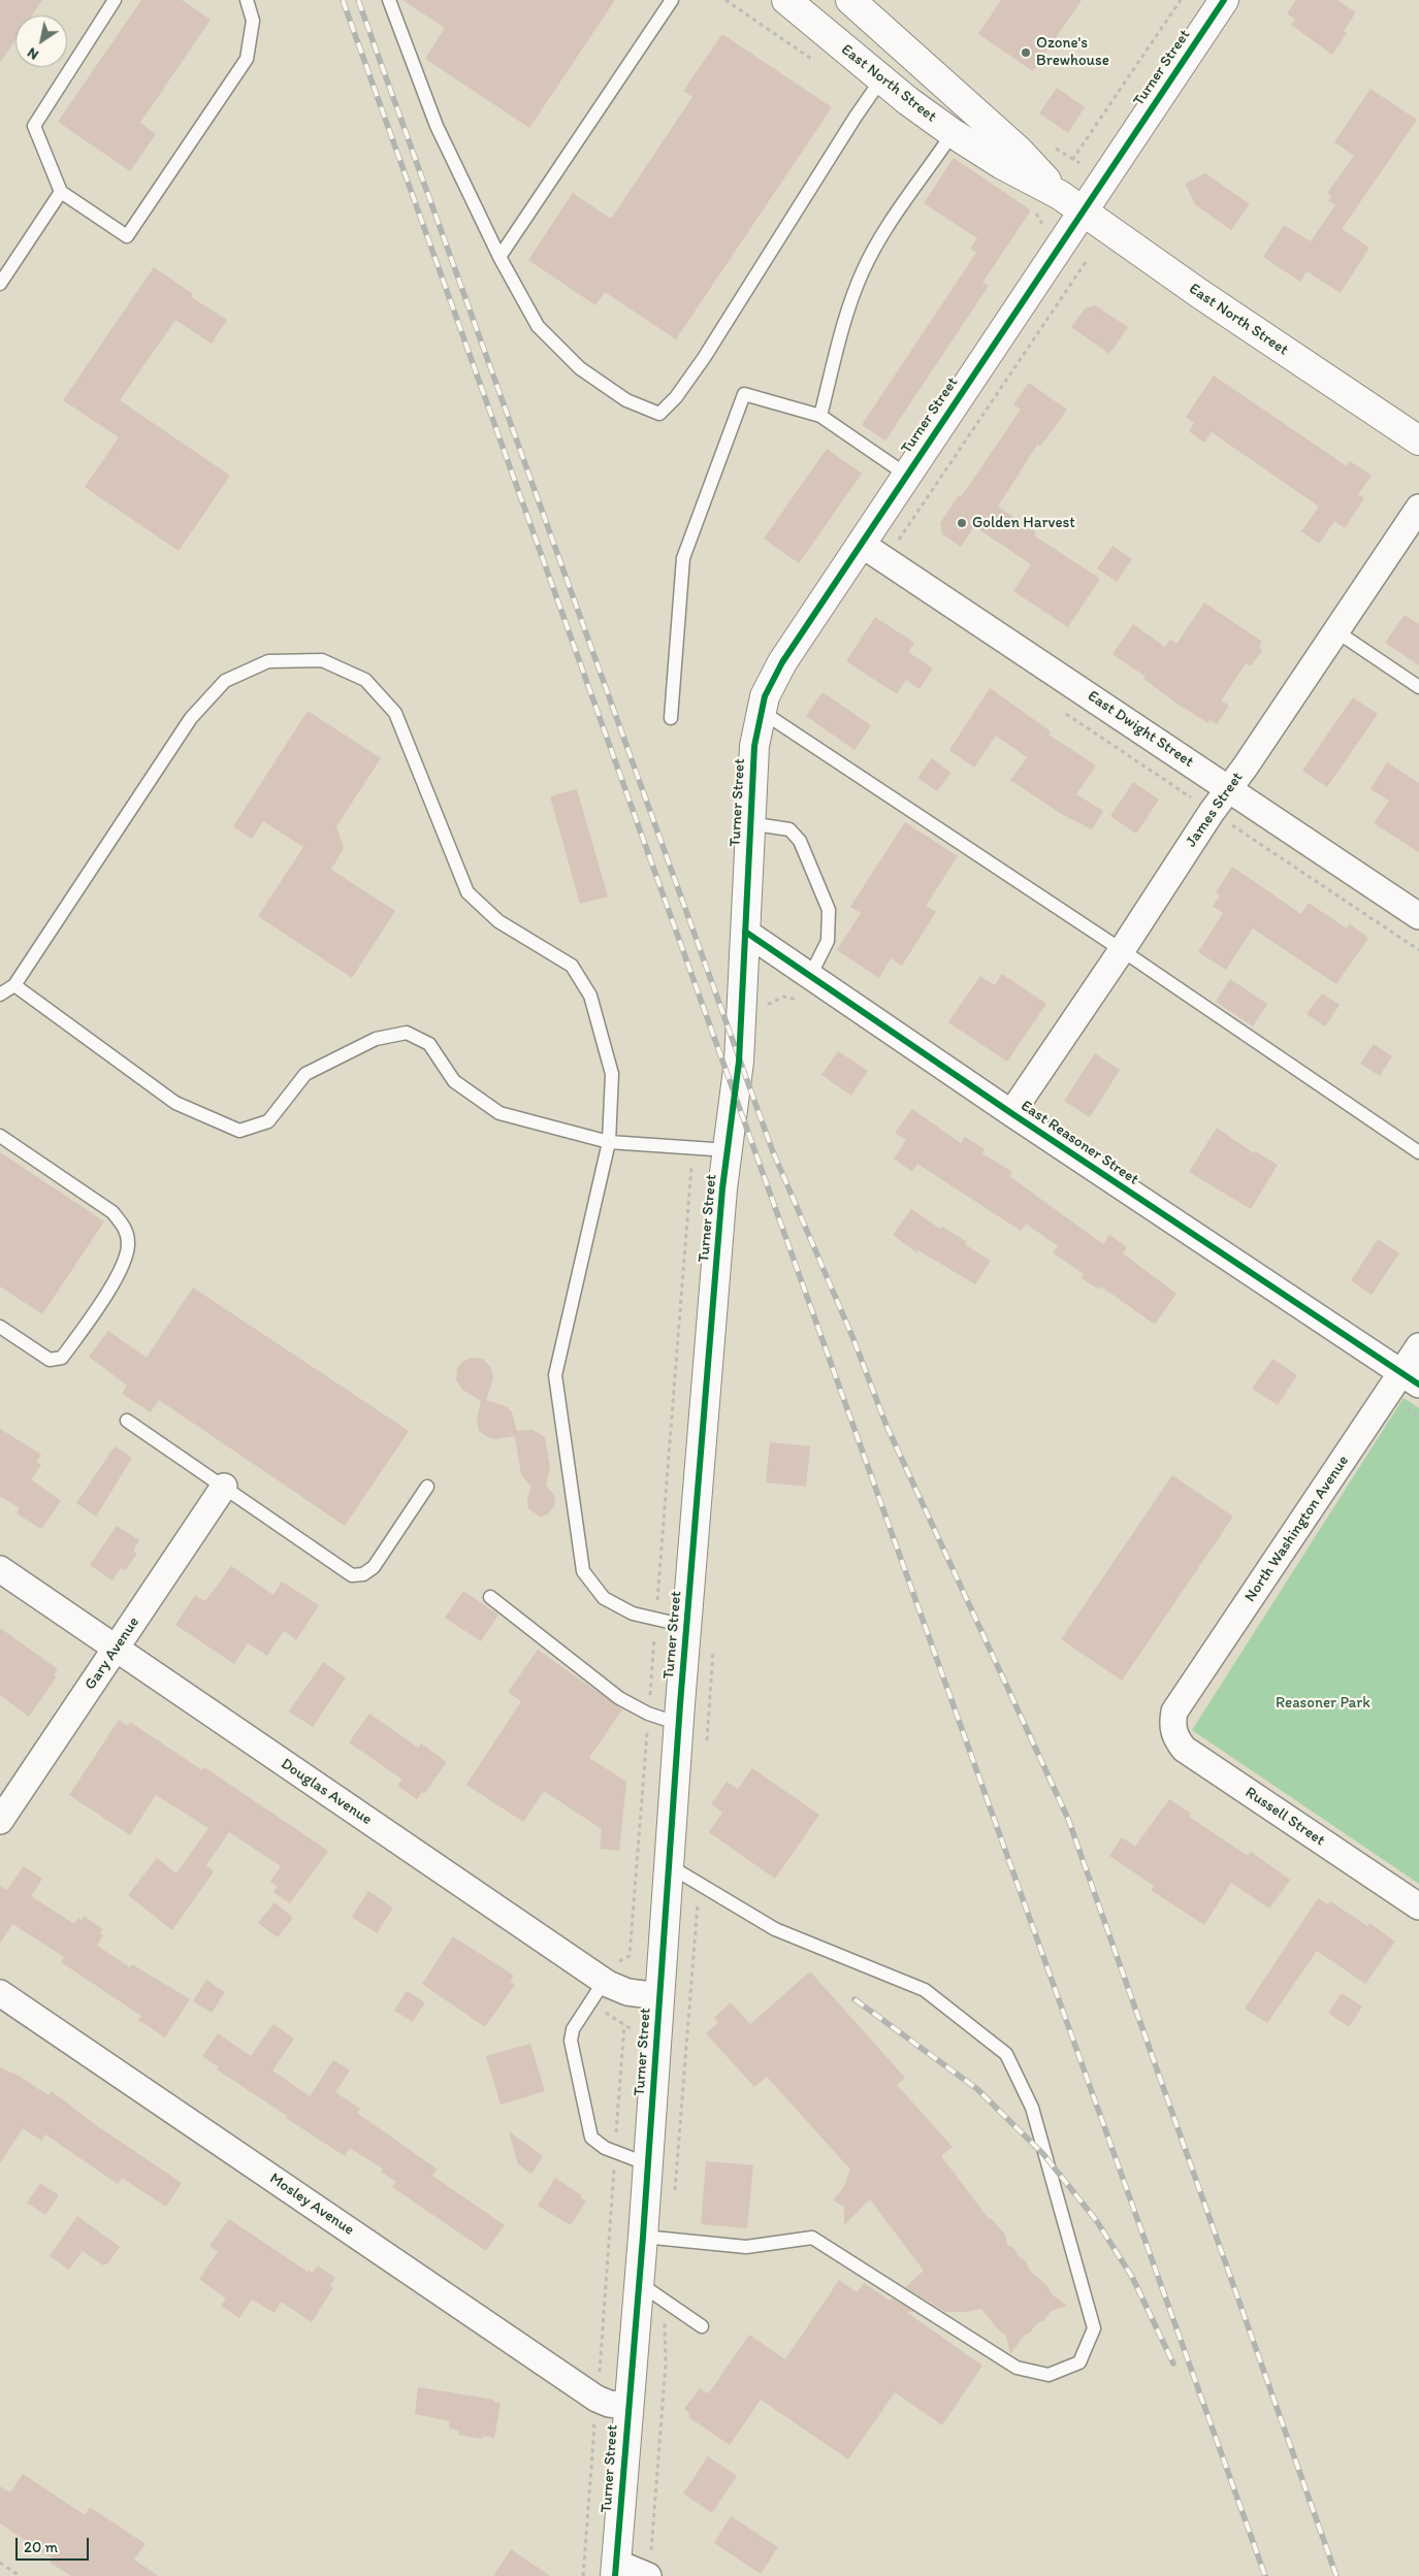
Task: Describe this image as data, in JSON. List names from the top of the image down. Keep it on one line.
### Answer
{"streets":{"street":["Turner Street","East North Street","East Dwight Street","James Street","East Reasoner Street","North Washington Avenue","Gary Avenue","Douglas Avenue","Russell Street","Mosley Avenue"]},"crossings":[["Turner Street","East North Street"],["Turner Street","East Dwight Street"],["Turner Street","East Reasoner Street"],["Turner Street","Douglas Avenue"],["Turner Street","Mosley Avenue"],["East Dwight Street","James Street"],["James Street","East Reasoner Street"],["East Reasoner Street","North Washington Avenue"],["North Washington Avenue","Russell Street"],["Gary Avenue","Douglas Avenue"]],"parks":["Reasoner Park"],"places":["Ozone's Brewhouse","Golden Harvest"],"scale_bar":"20 m","north":"bottom left"}
